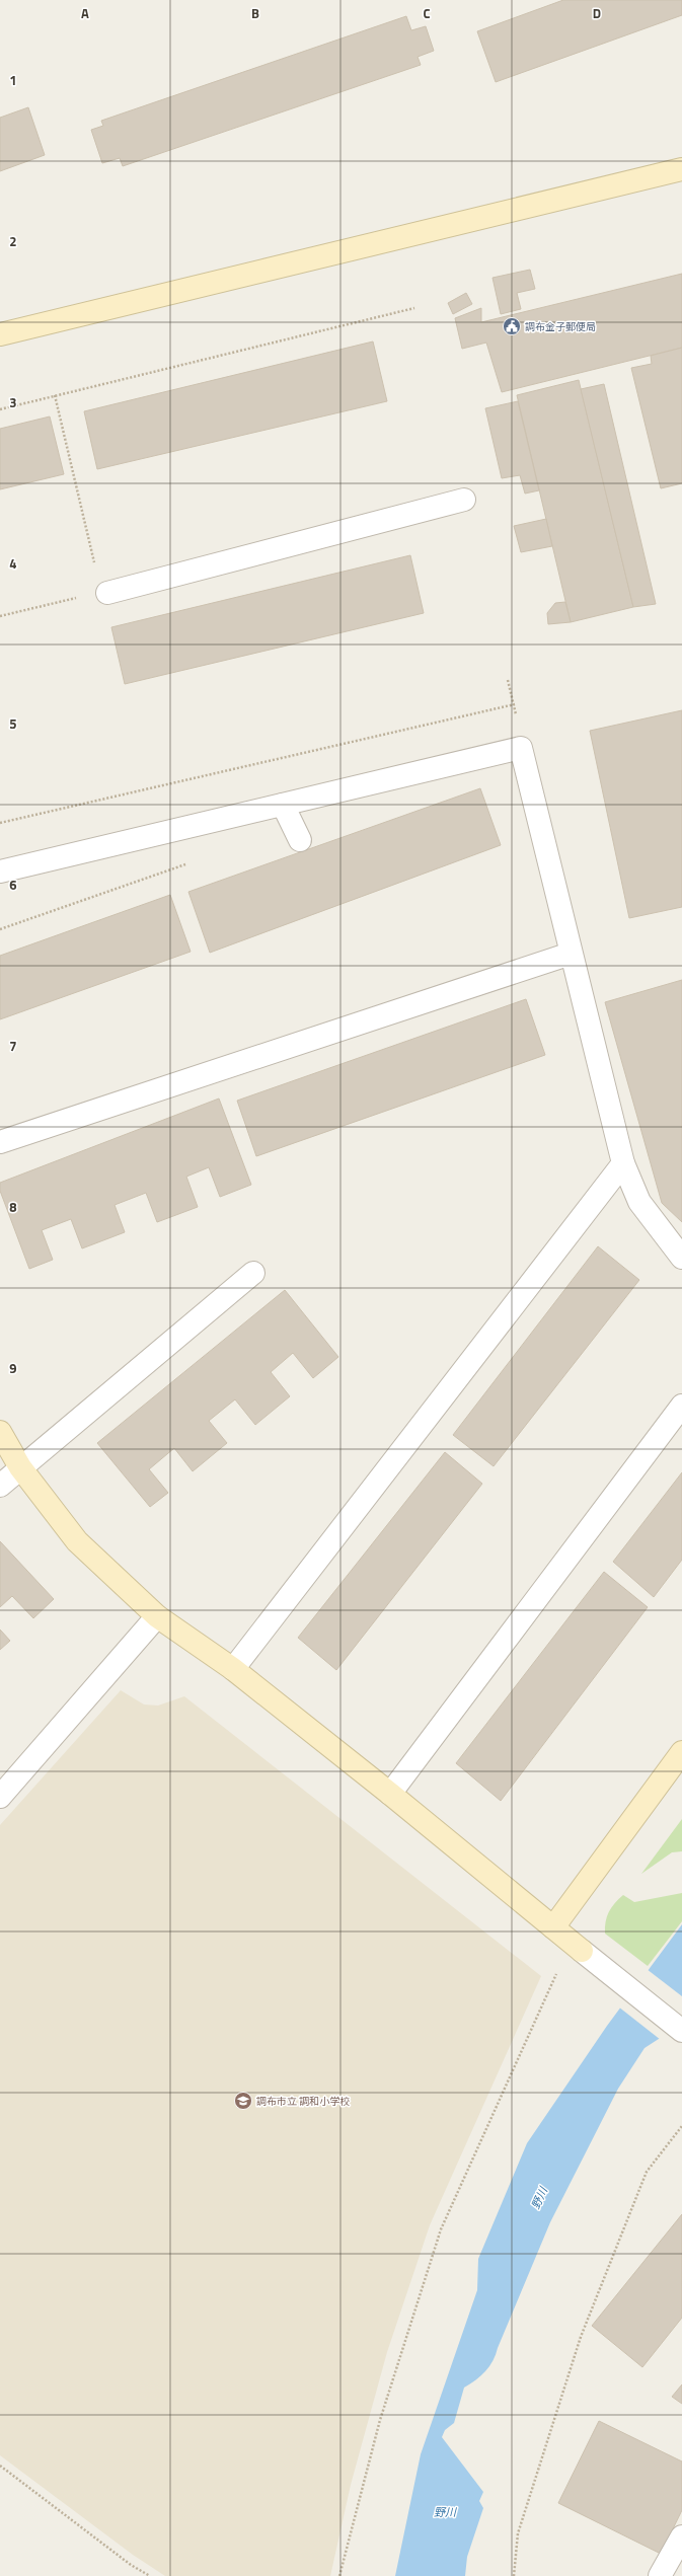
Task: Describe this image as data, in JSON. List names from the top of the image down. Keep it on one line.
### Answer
{"water":["野川"],"places":{"public building":["調布金子郵便局"],"school or university":["調布市立 調和小学校"]},"grid":{"columns":["A","B","C","D"],"rows":["1","2","3","4","5","6","7","8","9"]}}
